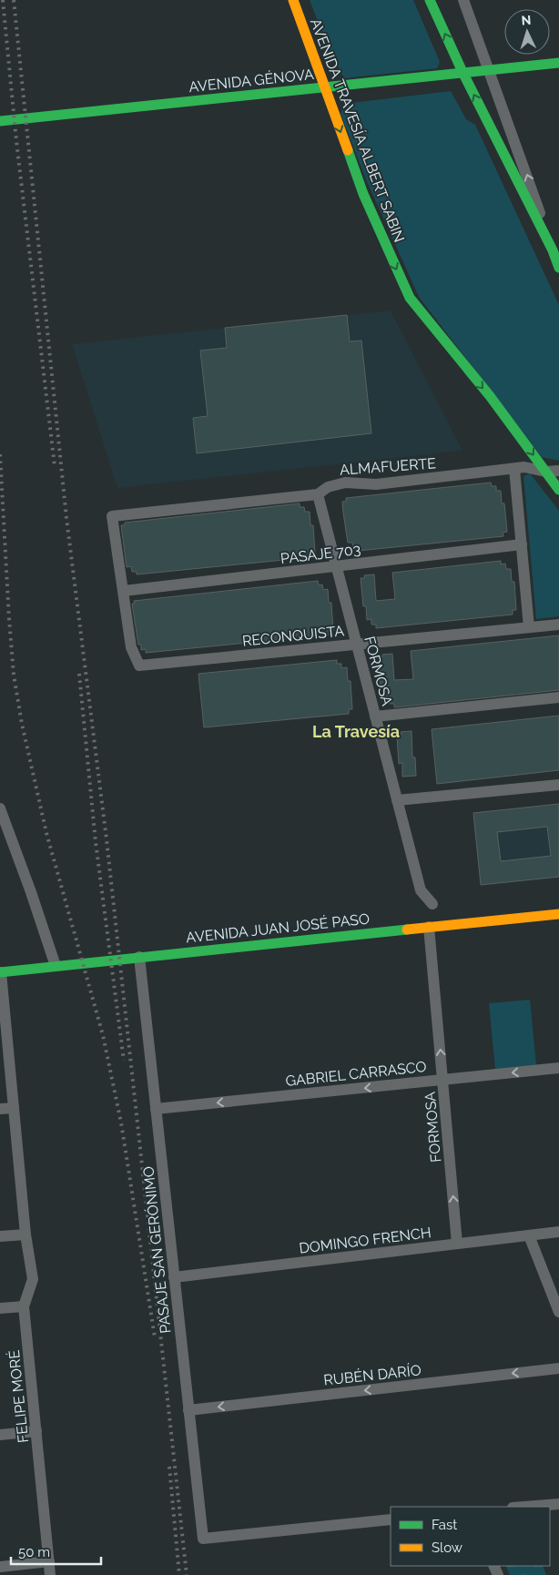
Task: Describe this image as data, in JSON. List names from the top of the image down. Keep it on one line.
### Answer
{"streets":{"main road":["AVENIDA GÉNOVA","AVENIDA TRAVESÍA ALBERT SABIN","AVENIDA JUAN JOSÉ PASO"],"street":["ALMAFUERTE","PASAJE 703","RECONQUISTA","FORMOSA","GABRIEL CARRASCO","DOMINGO FRENCH","PASAJE SAN GERÓNIMO","RUBÉN DARÍO","FELIPE MORÉ"]},"crossings":[["AVENIDA GÉNOVA","AVENIDA TRAVESÍA ALBERT SABIN"],["AVENIDA TRAVESÍA ALBERT SABIN","ALMAFUERTE"],["ALMAFUERTE","PASAJE 703"],["ALMAFUERTE","RECONQUISTA"],["ALMAFUERTE","FORMOSA"],["PASAJE 703","RECONQUISTA"],["PASAJE 703","FORMOSA"],["RECONQUISTA","FORMOSA"],["FORMOSA","AVENIDA JUAN JOSÉ PASO"],["FORMOSA","GABRIEL CARRASCO"],["FORMOSA","DOMINGO FRENCH"],["AVENIDA JUAN JOSÉ PASO","PASAJE SAN GERÓNIMO"],["AVENIDA JUAN JOSÉ PASO","FELIPE MORÉ"],["GABRIEL CARRASCO","PASAJE SAN GERÓNIMO"],["DOMINGO FRENCH","PASAJE SAN GERÓNIMO"],["PASAJE SAN GERÓNIMO","RUBÉN DARÍO"]],"one_way":["AVENIDA TRAVESÍA ALBERT SABIN","FORMOSA","GABRIEL CARRASCO","RUBÉN DARÍO"],"districts":["La Travesía"],"legend":["Fast","Slow"],"scale_bar":"50 m","north":"top"}
